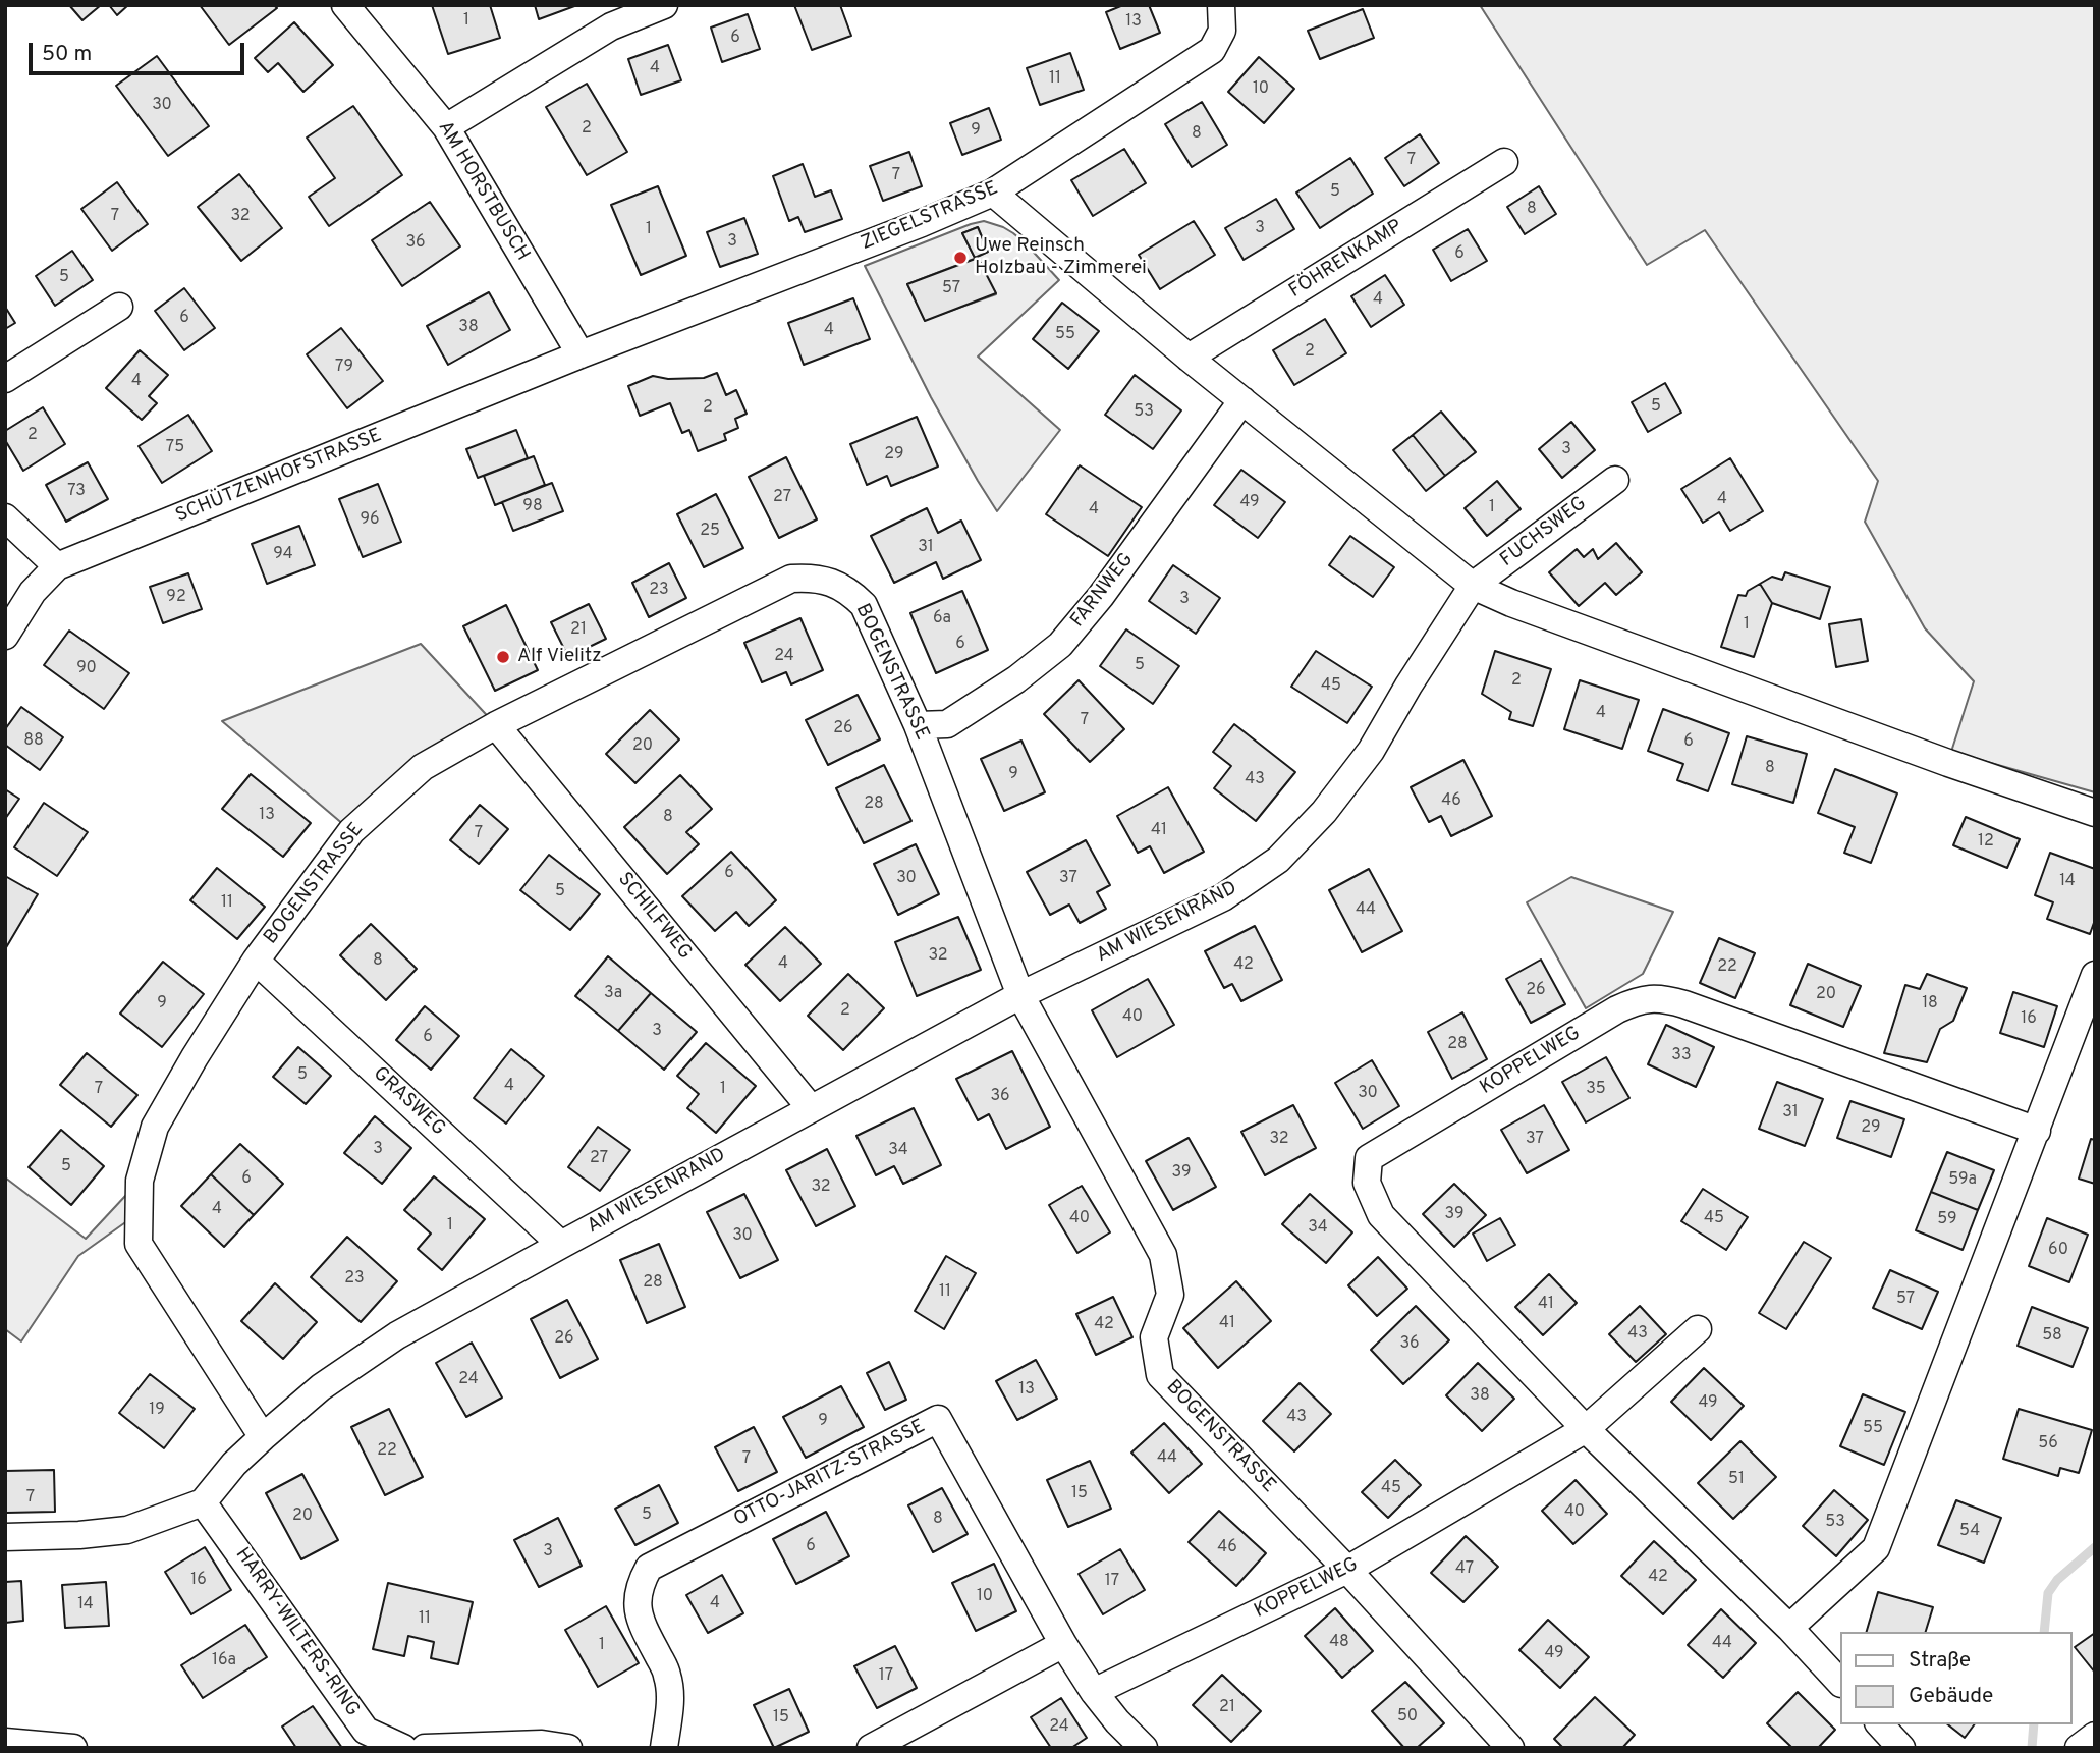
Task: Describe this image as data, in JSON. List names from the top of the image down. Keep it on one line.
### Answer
{"streets":{"street":["AM HORSTBUSCH","ZIEGELSTRASSE","FÖHRENKAMP","SCHÜTZENHOFSTRASSE","FUCHSWEG","FARNWEG","BOGENSTRASSE","SCHILFWEG","AM WIESENRAND","KOPPELWEG","GRASWEG","OTTO-JARITZ-STRASSE","HARRY-WILTERS-RING"]},"crossings":[["AM HORSTBUSCH","ZIEGELSTRASSE"],["AM HORSTBUSCH","SCHÜTZENHOFSTRASSE"],["ZIEGELSTRASSE","SCHÜTZENHOFSTRASSE"],["FUCHSWEG","AM WIESENRAND"],["FARNWEG","BOGENSTRASSE"],["BOGENSTRASSE","SCHILFWEG"],["BOGENSTRASSE","AM WIESENRAND"],["BOGENSTRASSE","KOPPELWEG"],["BOGENSTRASSE","GRASWEG"],["SCHILFWEG","AM WIESENRAND"],["AM WIESENRAND","GRASWEG"],["KOPPELWEG","OTTO-JARITZ-STRASSE"]],"places":["Uwe Reinsch Holzbau - Zimmerei","Alf Vielitz"],"house_numbers":["1","13","6","4","11","10","30","2","9","8","7","7","5","8","7","32","3","1","3","36","6","5","57","4","6","38","4","55","2","79","4","5","2","53","2","75","3","29","73","27","4","49","98","1","4","96","25","31","94","23","92","3","6a","1","21","6","24","5","90","2","45","4","7","26","88","6","20","8","9","43","46","28","13","8","41","7","12","6","30","37","14","5","11","44","32","8","4","42","22","26","3a","20","9","18","2","40","16","3","6","28","33","5","4","7","1","35","30","36","31","29","32","37","3","34","27","5","39","6","59a","32","4","39","40","45","59","1","34","30","60","23","28","11","57","41","41","42","43","58","26","36","24","13","38","49","19","43","9","55","56","22","44","7","51","45","15","7","40","5","20","8","53","54","6","46","3","47","42","16","17","10","4","14","11","48","44","1","49","16a","17","21","50","15","24"],"legend":["Straße","Gebäude"],"scale_bar":"50 m"}
